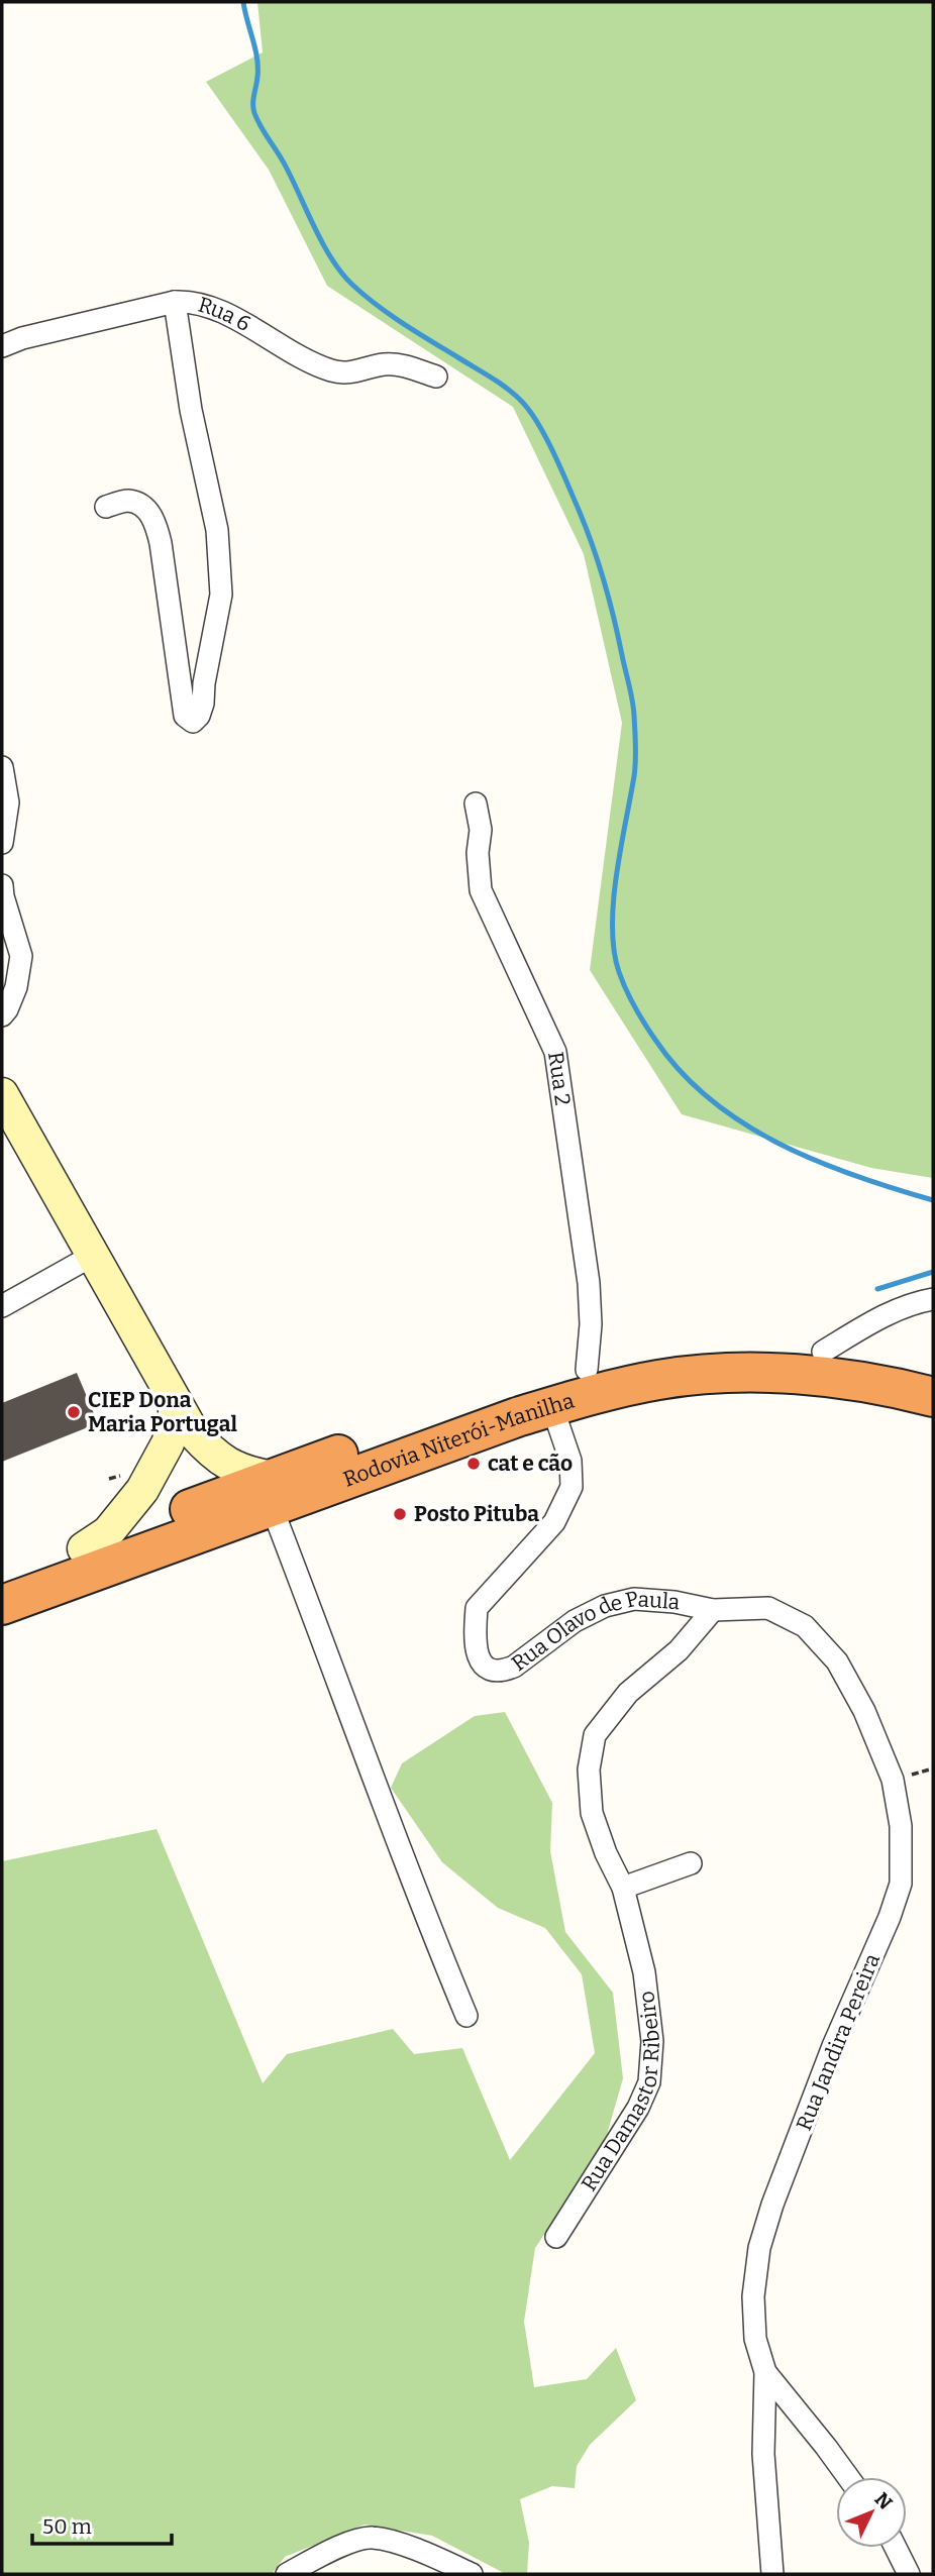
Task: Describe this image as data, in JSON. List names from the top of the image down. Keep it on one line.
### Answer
{"streets":{"highway":["Rodovia Niterói-Manilha"],"street":["Rua 6","Rua 2","Rua Olavo de Paula","Rua Jandira Pereira","Rua Damastor Ribeiro"]},"crossings":[["Rua 2","Rodovia Niterói-Manilha"],["Rodovia Niterói-Manilha","Rua Olavo de Paula"],["Rua Olavo de Paula","Rua Jandira Pereira"],["Rua Olavo de Paula","Rua Damastor Ribeiro"],["Rua Jandira Pereira","Rua Damastor Ribeiro"]],"places":["CIEP Dona Maria Portugal","cat e cão","Posto Pituba"],"scale_bar":"50 m","north":"top right"}
